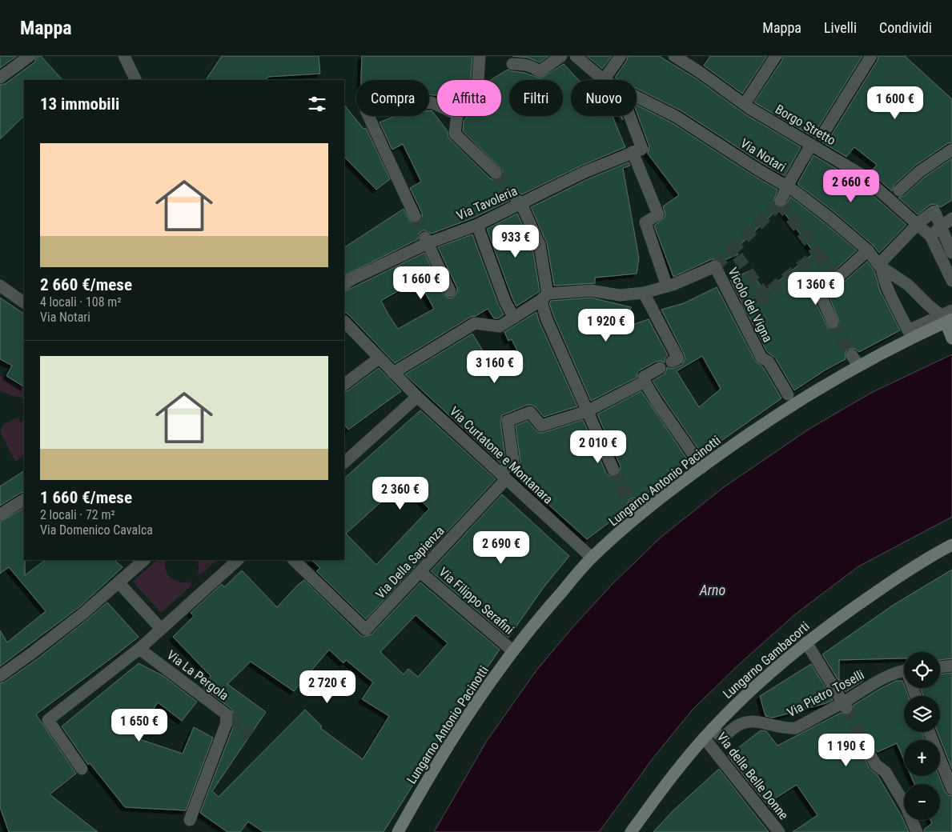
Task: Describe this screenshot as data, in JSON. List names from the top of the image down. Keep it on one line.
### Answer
{"streets":{"street":["Borgo Stretto","Via Notari","Via Tavoleria","Vicolo del Vigna","Via Curtatone e Montanara","Lungarno Antonio Pacinotti","Via Della Sapienza","Via Filippo Serafini","Lungarno Gambacorti","Via La Pergola","Via Pietro Toselli","Via delle Belle Donne"]},"crossings":[["Via Curtatone e Montanara","Lungarno Antonio Pacinotti"],["Via Curtatone e Montanara","Via Della Sapienza"],["Lungarno Antonio Pacinotti","Via Filippo Serafini"],["Via Della Sapienza","Via Filippo Serafini"],["Lungarno Gambacorti","Via Pietro Toselli"],["Lungarno Gambacorti","Via delle Belle Donne"],["Via Pietro Toselli","Via delle Belle Donne"]],"water":["Arno"],"page":{"header":"Mappa","nav":["Mappa","Livelli","Condividi"],"chip":["Compra","Affitta","Filtri","Nuovo"],"heading":"13 immobili","price":["1 600 €","2 660 €","933 €","1 660 €","1 360 €","1 920 €","3 160 €","2 010 €","2 360 €","2 690 €","2 720 €","1 650 €","1 190 €"],"list":[{"name":"2 660 €/mese","note":"4 locali · 108 m² · Via Notari"},{"name":"1 660 €/mese","note":"2 locali · 72 m² · Via Domenico Cavalca"}],"map_buttons":["+","−"]}}
